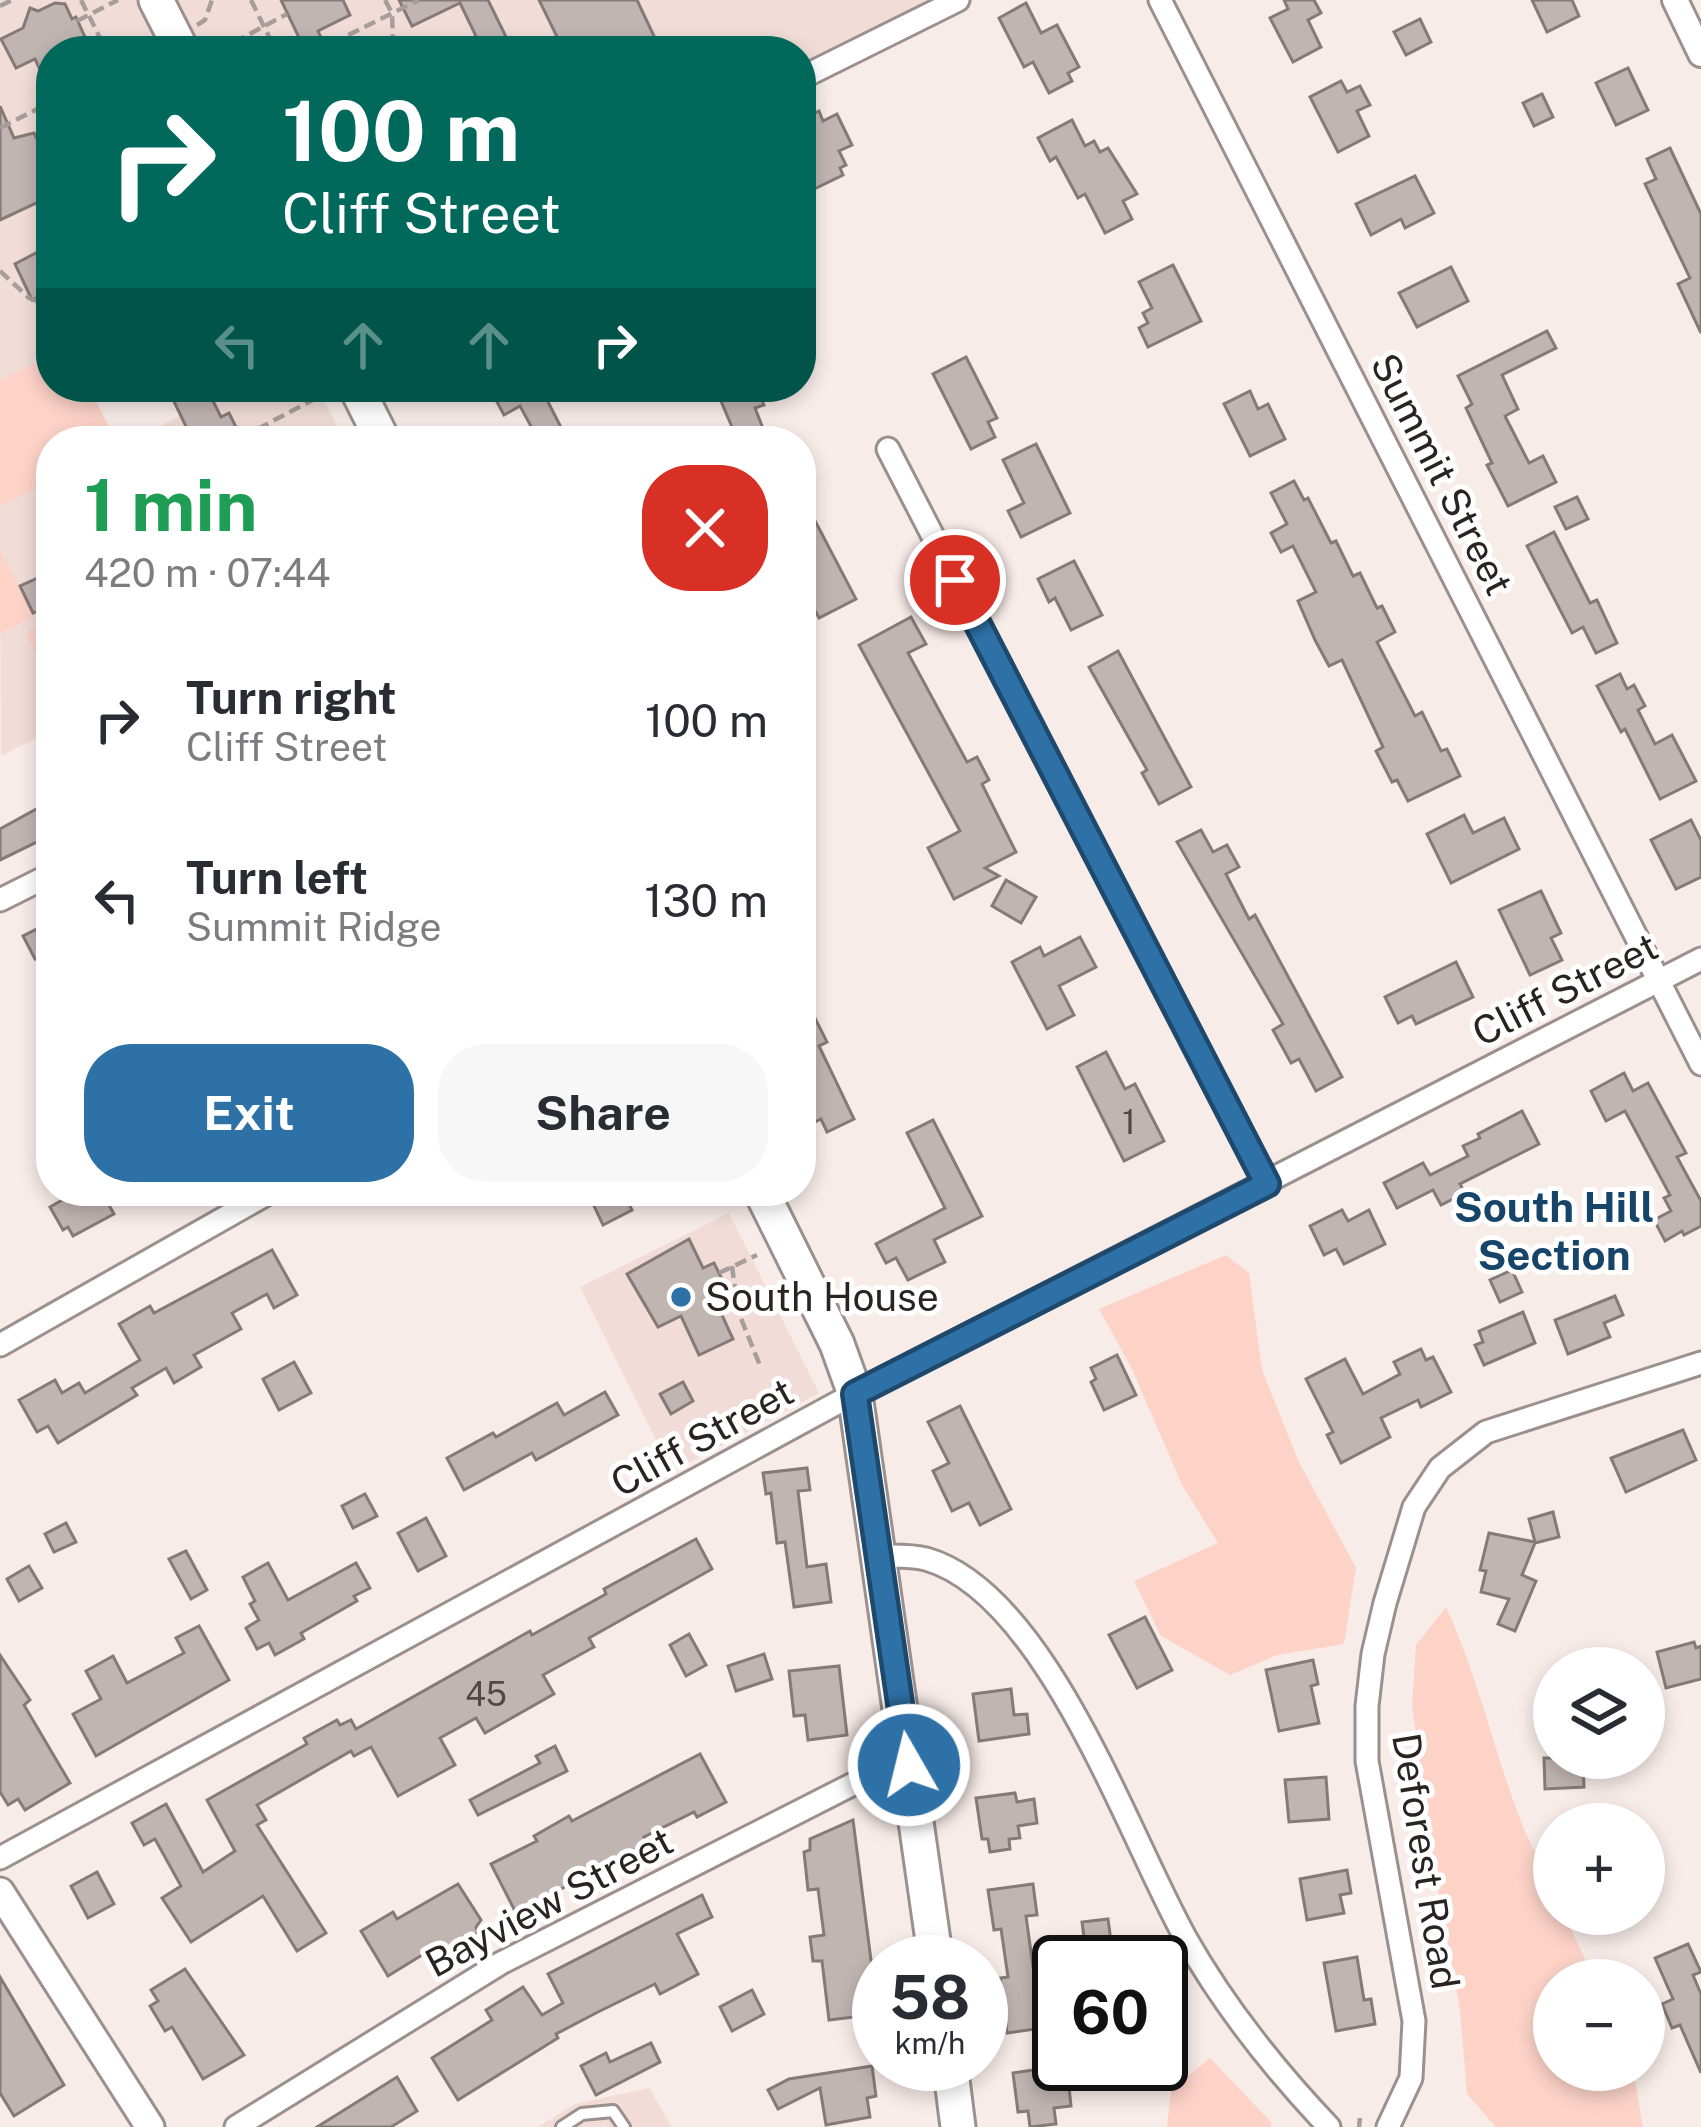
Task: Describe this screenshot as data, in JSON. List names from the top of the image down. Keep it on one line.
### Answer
{"streets":{"street":["Summit Street","Cliff Street","Deforest Road","Bayview Street"]},"crossings":[["Summit Street","Cliff Street"]],"districts":["South Hill Section"],"places":["South House"],"house_numbers":["1","45"],"page":{"turn":["100 m","Cliff Street"],"heading":["1 min","420 m · 07:44"],"list":[{"name":"Turn right","note":"Cliff Street","value":"100 m"},{"name":"Turn left","note":"Summit Ridge","value":"130 m"}],"buttons":["Exit","Share"],"map_buttons":["+","−"],"speed":"58 km/h","limit":"60"}}
